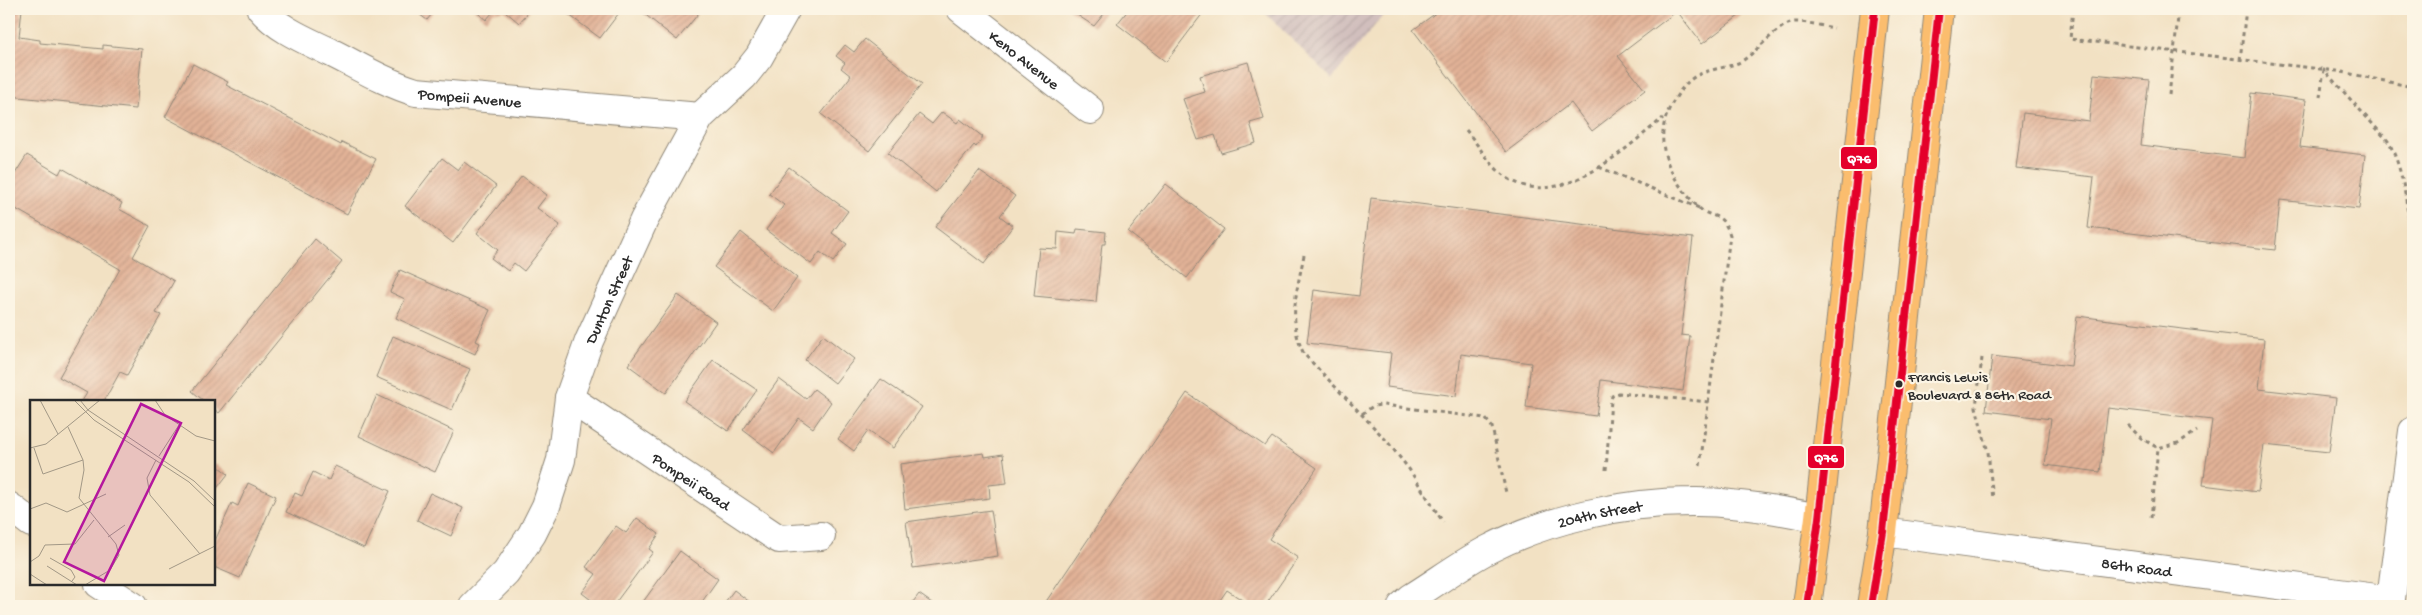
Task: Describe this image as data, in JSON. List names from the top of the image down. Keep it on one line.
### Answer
{"streets":{"street":["Keno Avenue","Pompeii Avenue","Dunton Street","Pompeii Road","204th Street","86th Road"]},"crossings":[["Pompeii Avenue","Dunton Street"],["Dunton Street","Pompeii Road"]],"places":["Francis Lewis Boulevard & 86th Road"],"lines":["transit line Q76"]}
